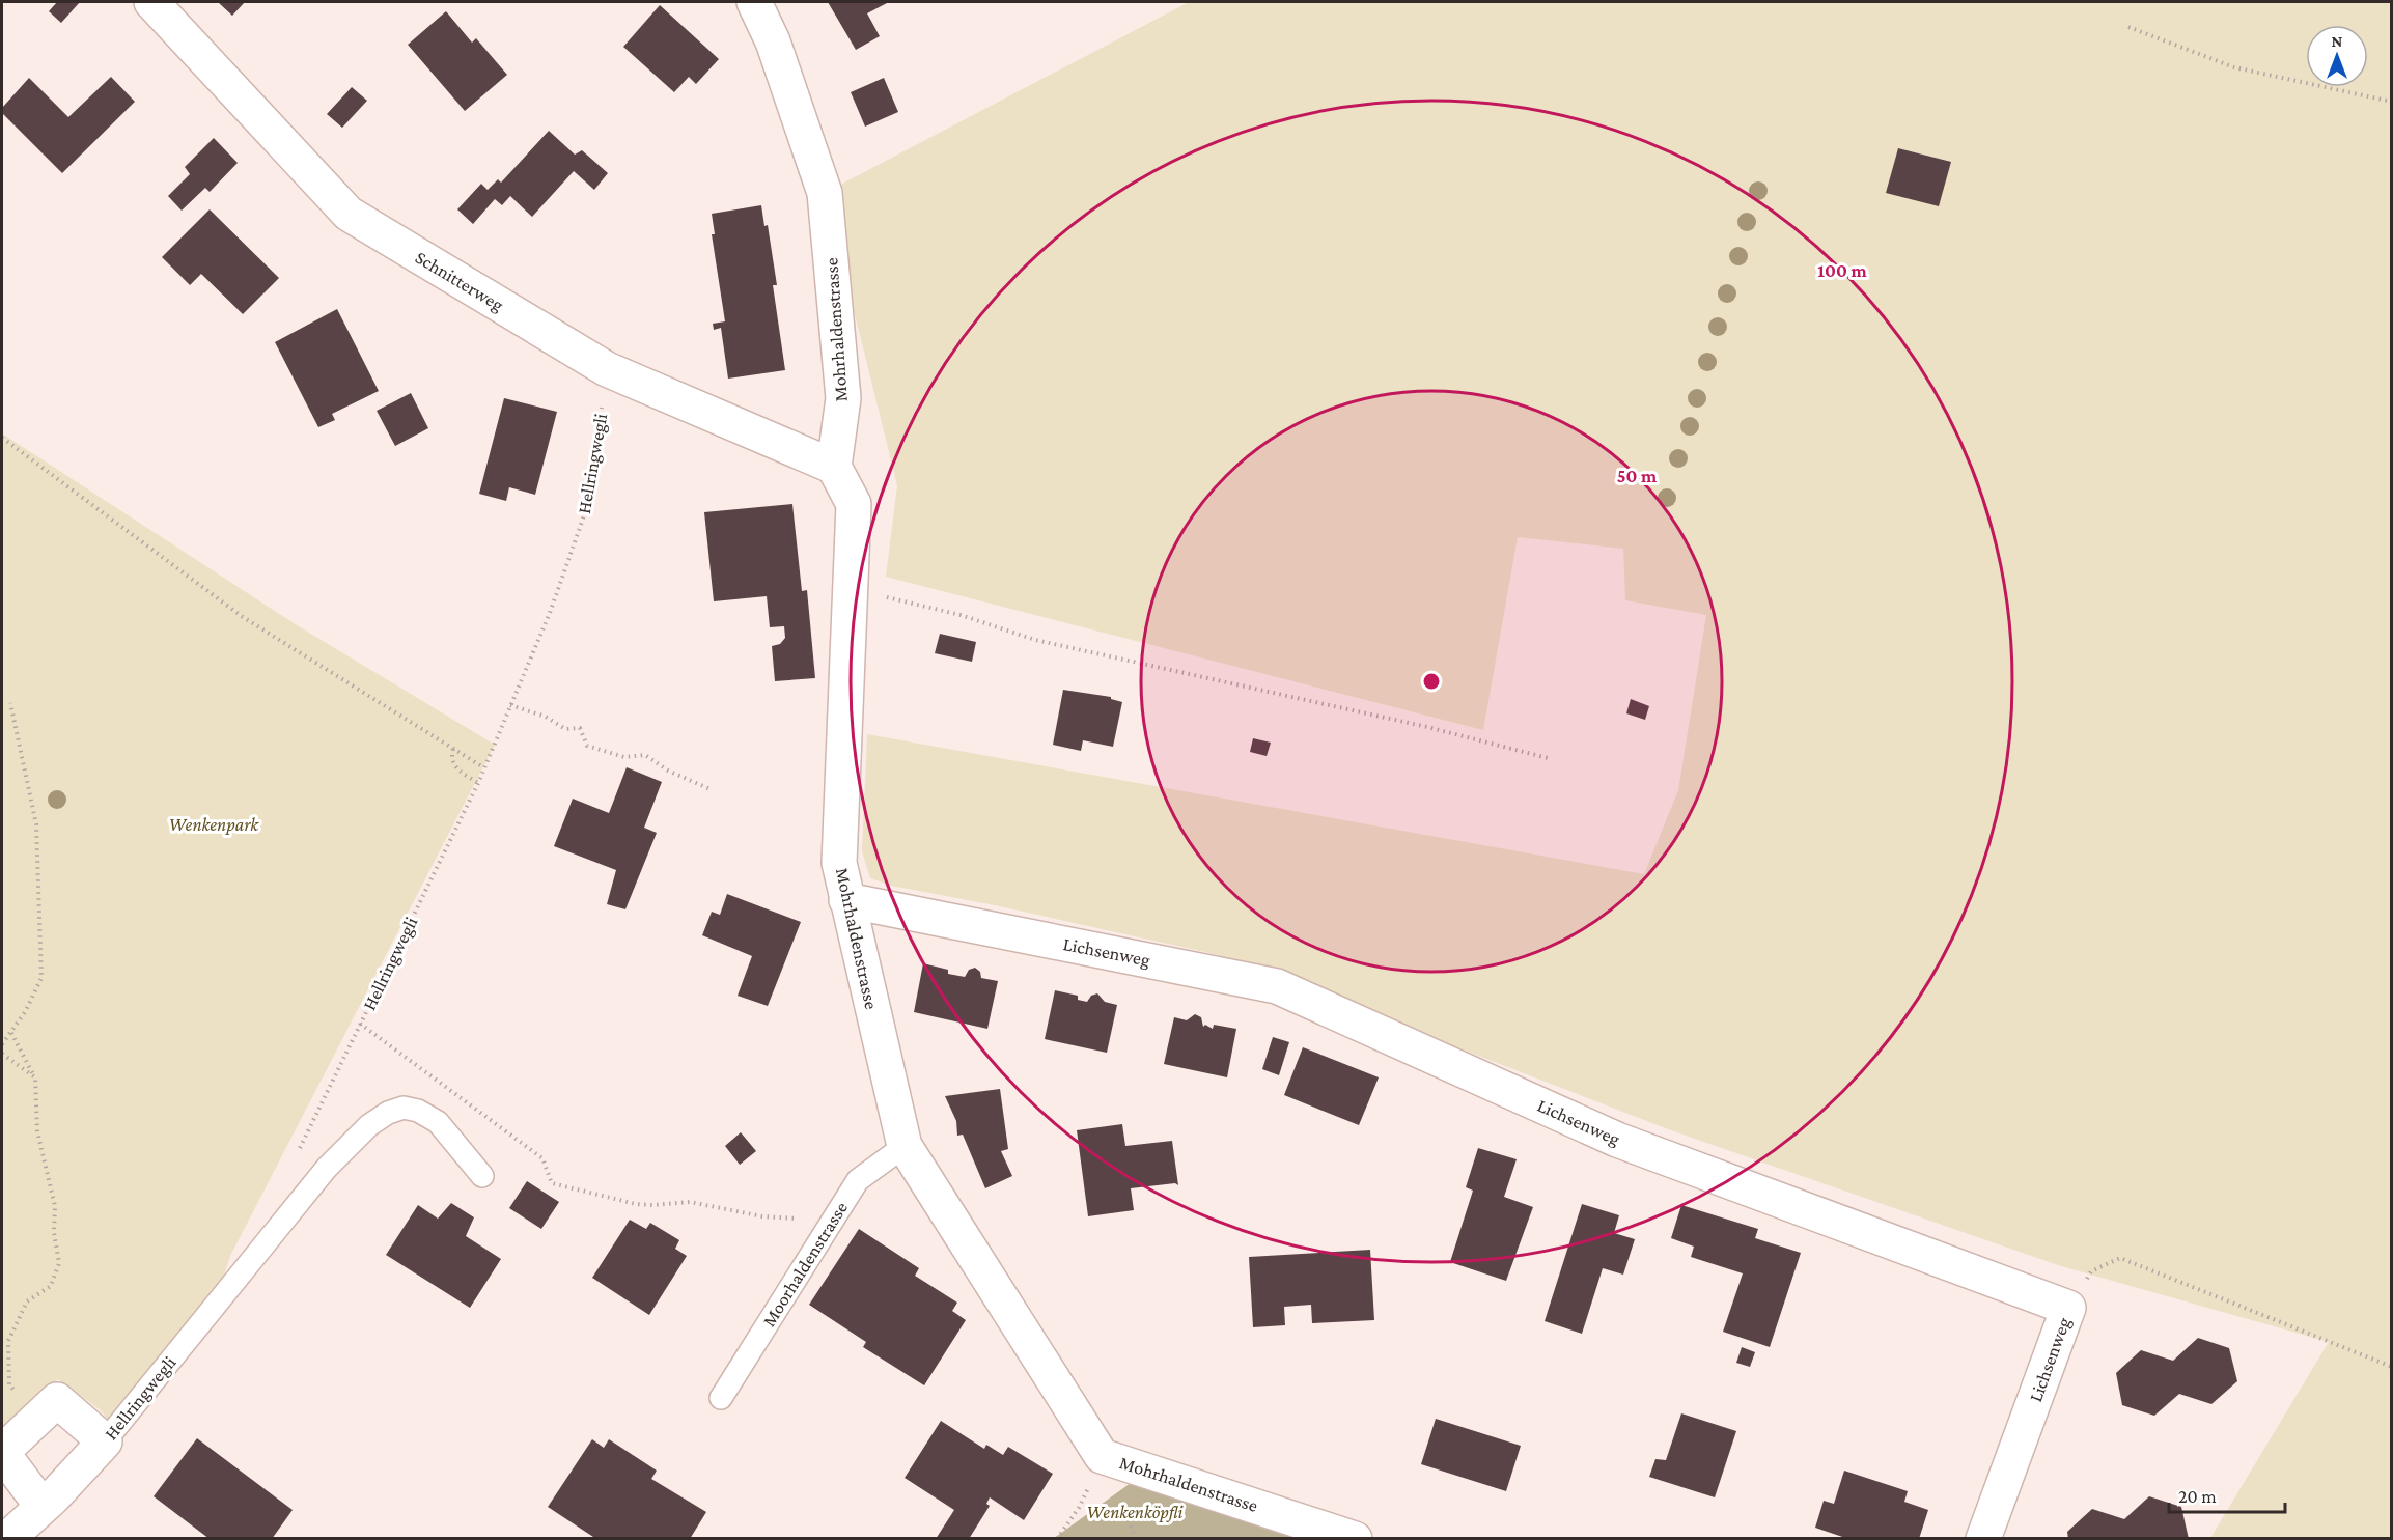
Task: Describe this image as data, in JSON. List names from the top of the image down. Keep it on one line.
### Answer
{"streets":{"street":["Schnitterweg","Mohrhaldenstrasse","Hellringwegli","Lichsenweg"],"lane":["Moorhaldenstrasse"]},"crossings":[["Schnitterweg","Mohrhaldenstrasse"],["Schnitterweg","Hellringwegli"],["Mohrhaldenstrasse","Lichsenweg"],["Mohrhaldenstrasse","Moorhaldenstrasse"]],"parks":["Wenkenpark","Wenkenköpfli"],"scale_bar":"20 m","north":"top","rings":["100 m","50 m"]}
